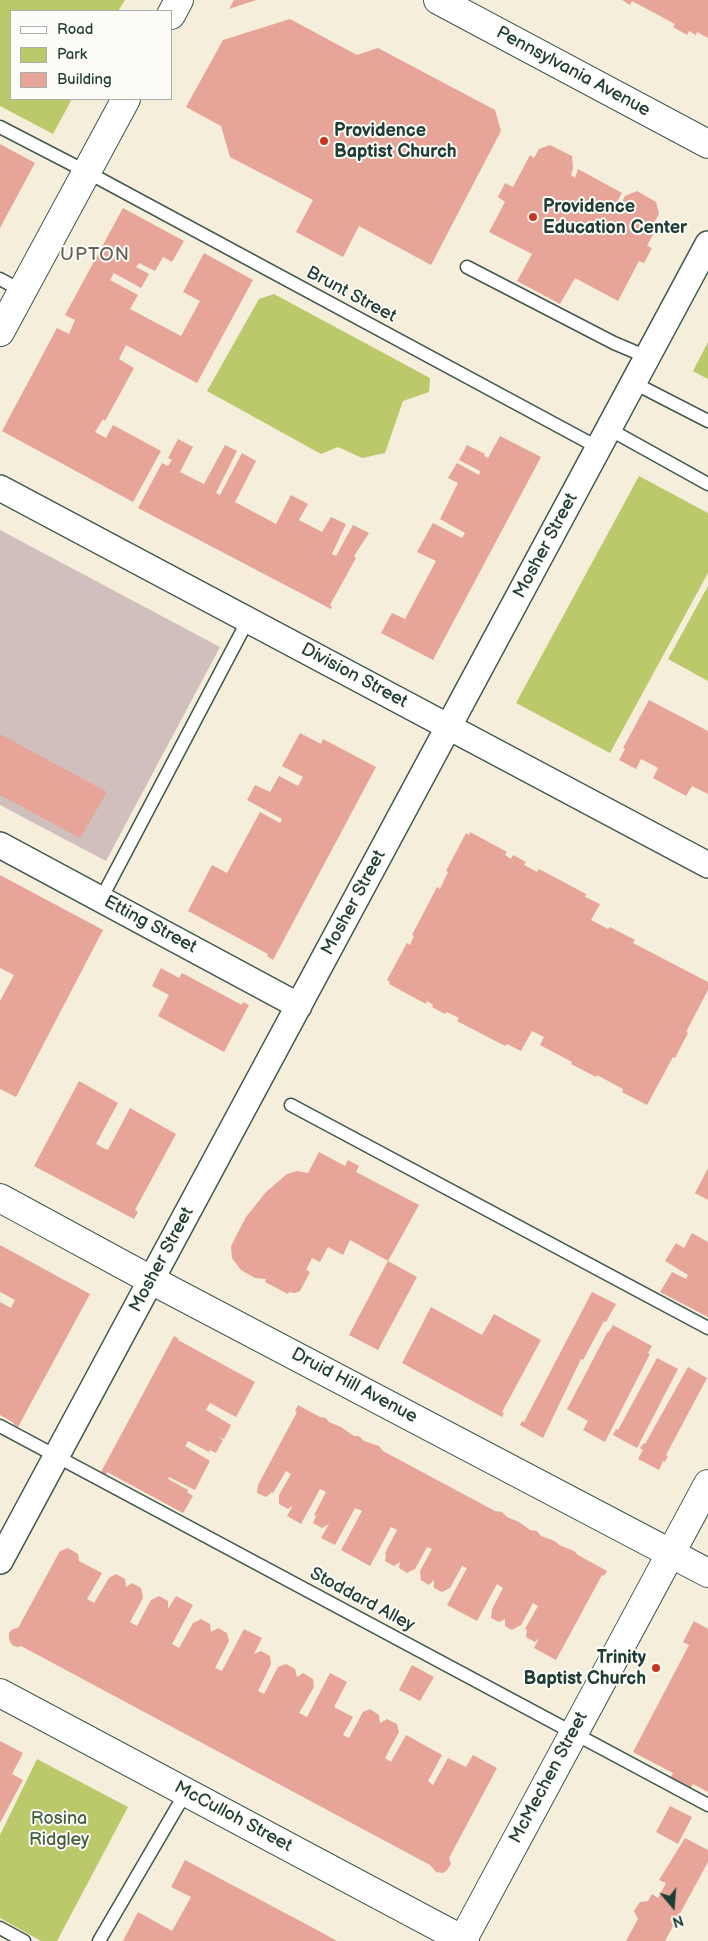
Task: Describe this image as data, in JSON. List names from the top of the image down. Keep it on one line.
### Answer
{"streets":{"main road":["Pennsylvania Avenue","Druid Hill Avenue","McMechen Street","McCulloh Street"],"street":["Mosher Street","Division Street","Etting Street"],"lane":["Brunt Street","Stoddard Alley"]},"crossings":[["Brunt Street","Mosher Street"],["Mosher Street","Division Street"],["Mosher Street","Etting Street"],["Mosher Street","Druid Hill Avenue"],["Mosher Street","Stoddard Alley"],["Druid Hill Avenue","McMechen Street"],["Stoddard Alley","McMechen Street"],["McMechen Street","McCulloh Street"]],"districts":["UPTON"],"parks":["Rosina Ridgley"],"places":["Providence Baptist Church","Providence Education Center","Trinity Baptist Church"],"legend":["Road","Park","Building"],"north":"bottom"}
